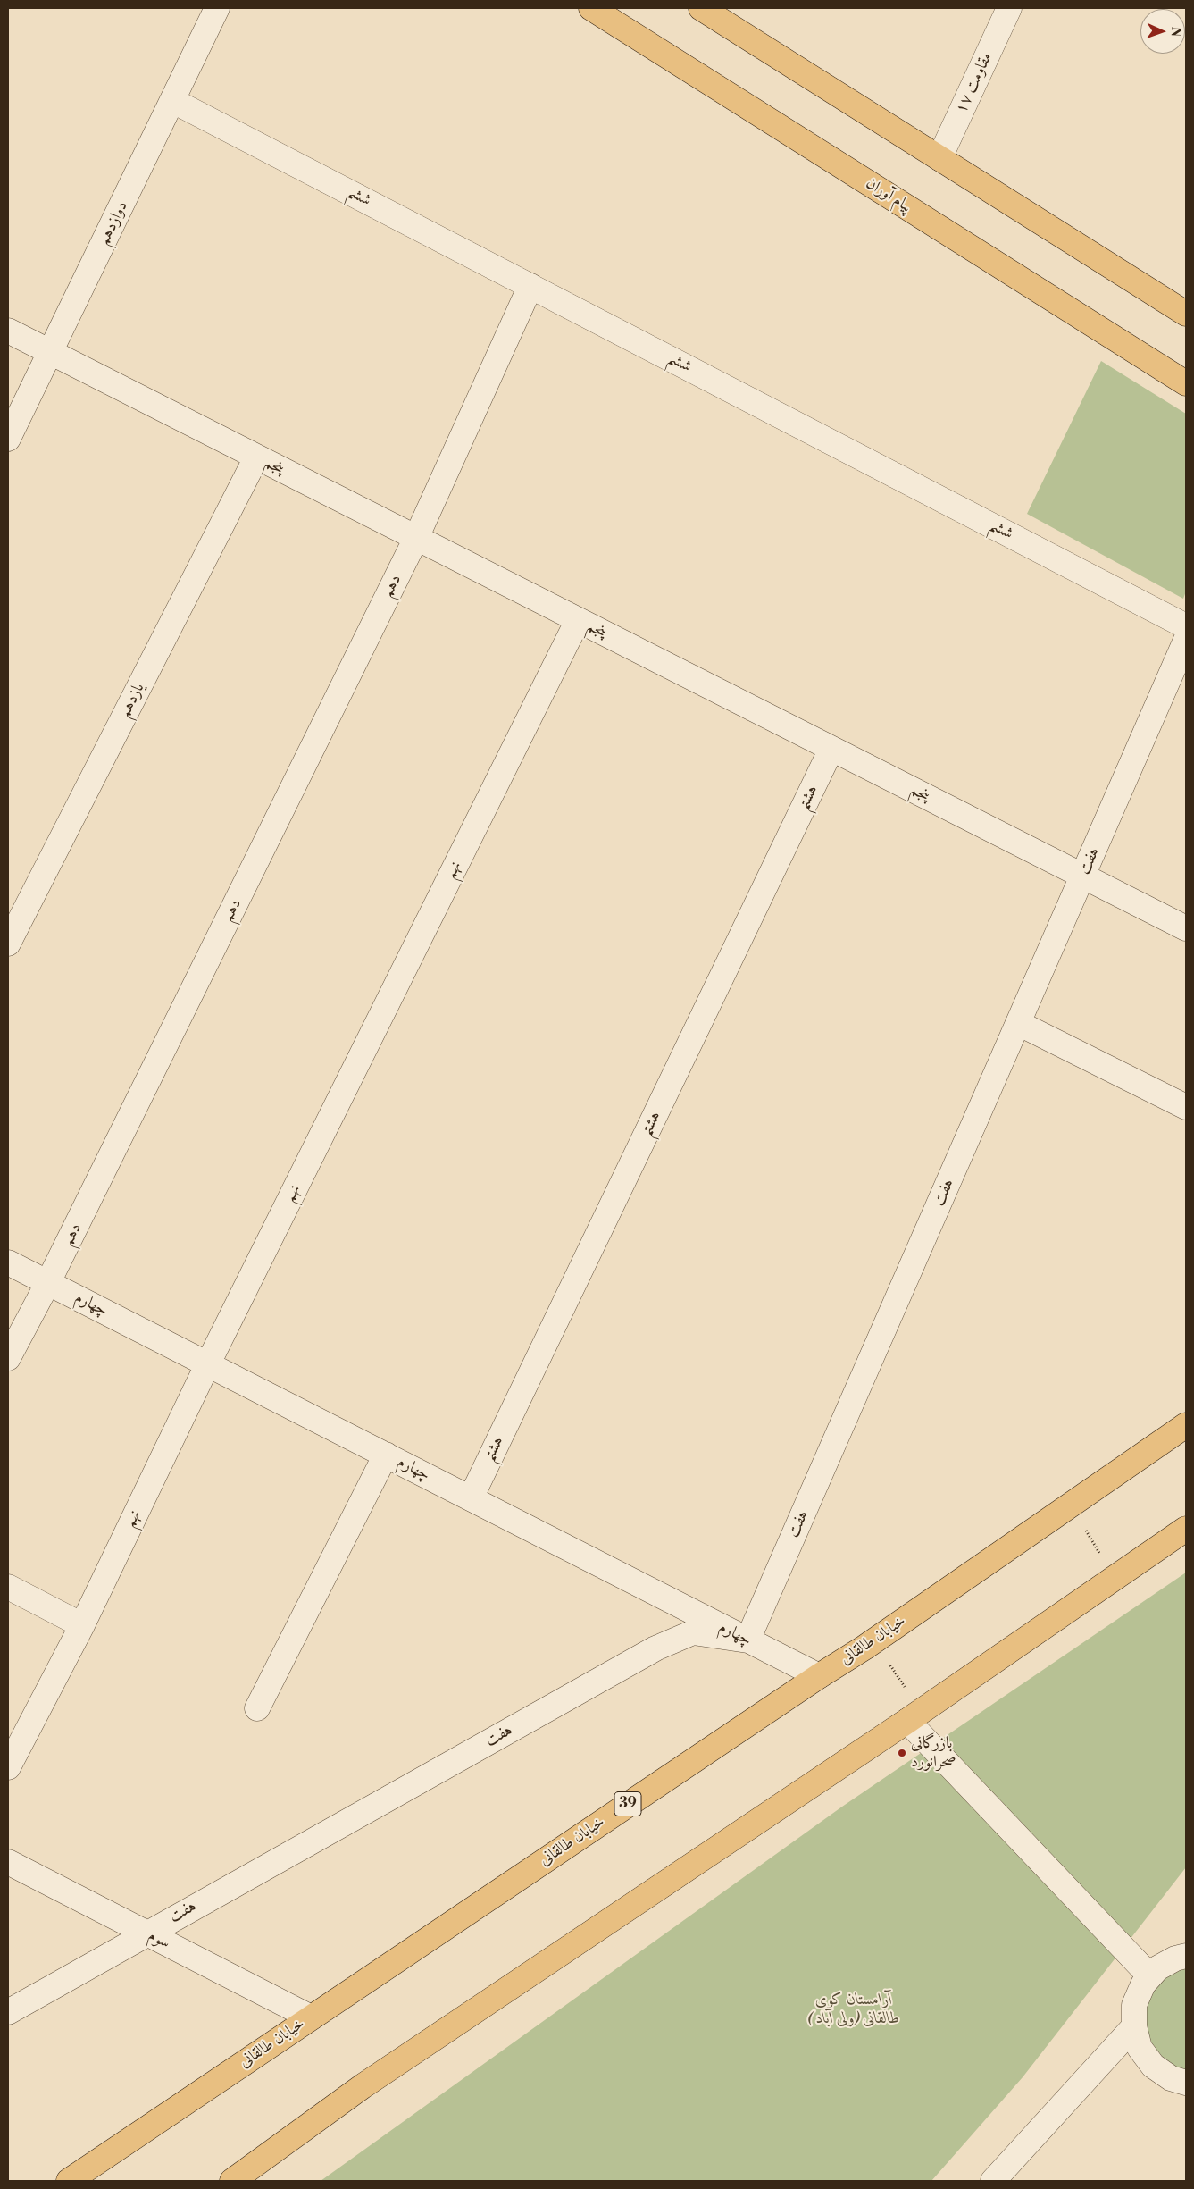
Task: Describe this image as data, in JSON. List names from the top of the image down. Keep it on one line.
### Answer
{"streets":{"main road":["پیام آوران","خیابان طالقانی","39"],"street":["مقاومت ۱۷","ششم","دوازدهم","پنجم","دهم","یازدهم","هشتم","هفت","نهم","چهارم","سوم"]},"crossings":[["ششم","دوازدهم"],["ششم","دهم"],["دوازدهم","پنجم"],["پنجم","دهم"],["پنجم","یازدهم"],["پنجم","هشتم"],["پنجم","هفت"],["پنجم","نهم"],["دهم","چهارم"],["هشتم","چهارم"],["هفت","چهارم"],["هفت","سوم"],["نهم","چهارم"],["چهارم","خیابان طالقانی"],["خیابان طالقانی","سوم"]],"parks":["آرامستان کوی طالقانی (ولی آباد )"],"places":["بازرگانی صحرانورد"],"north":"right"}
